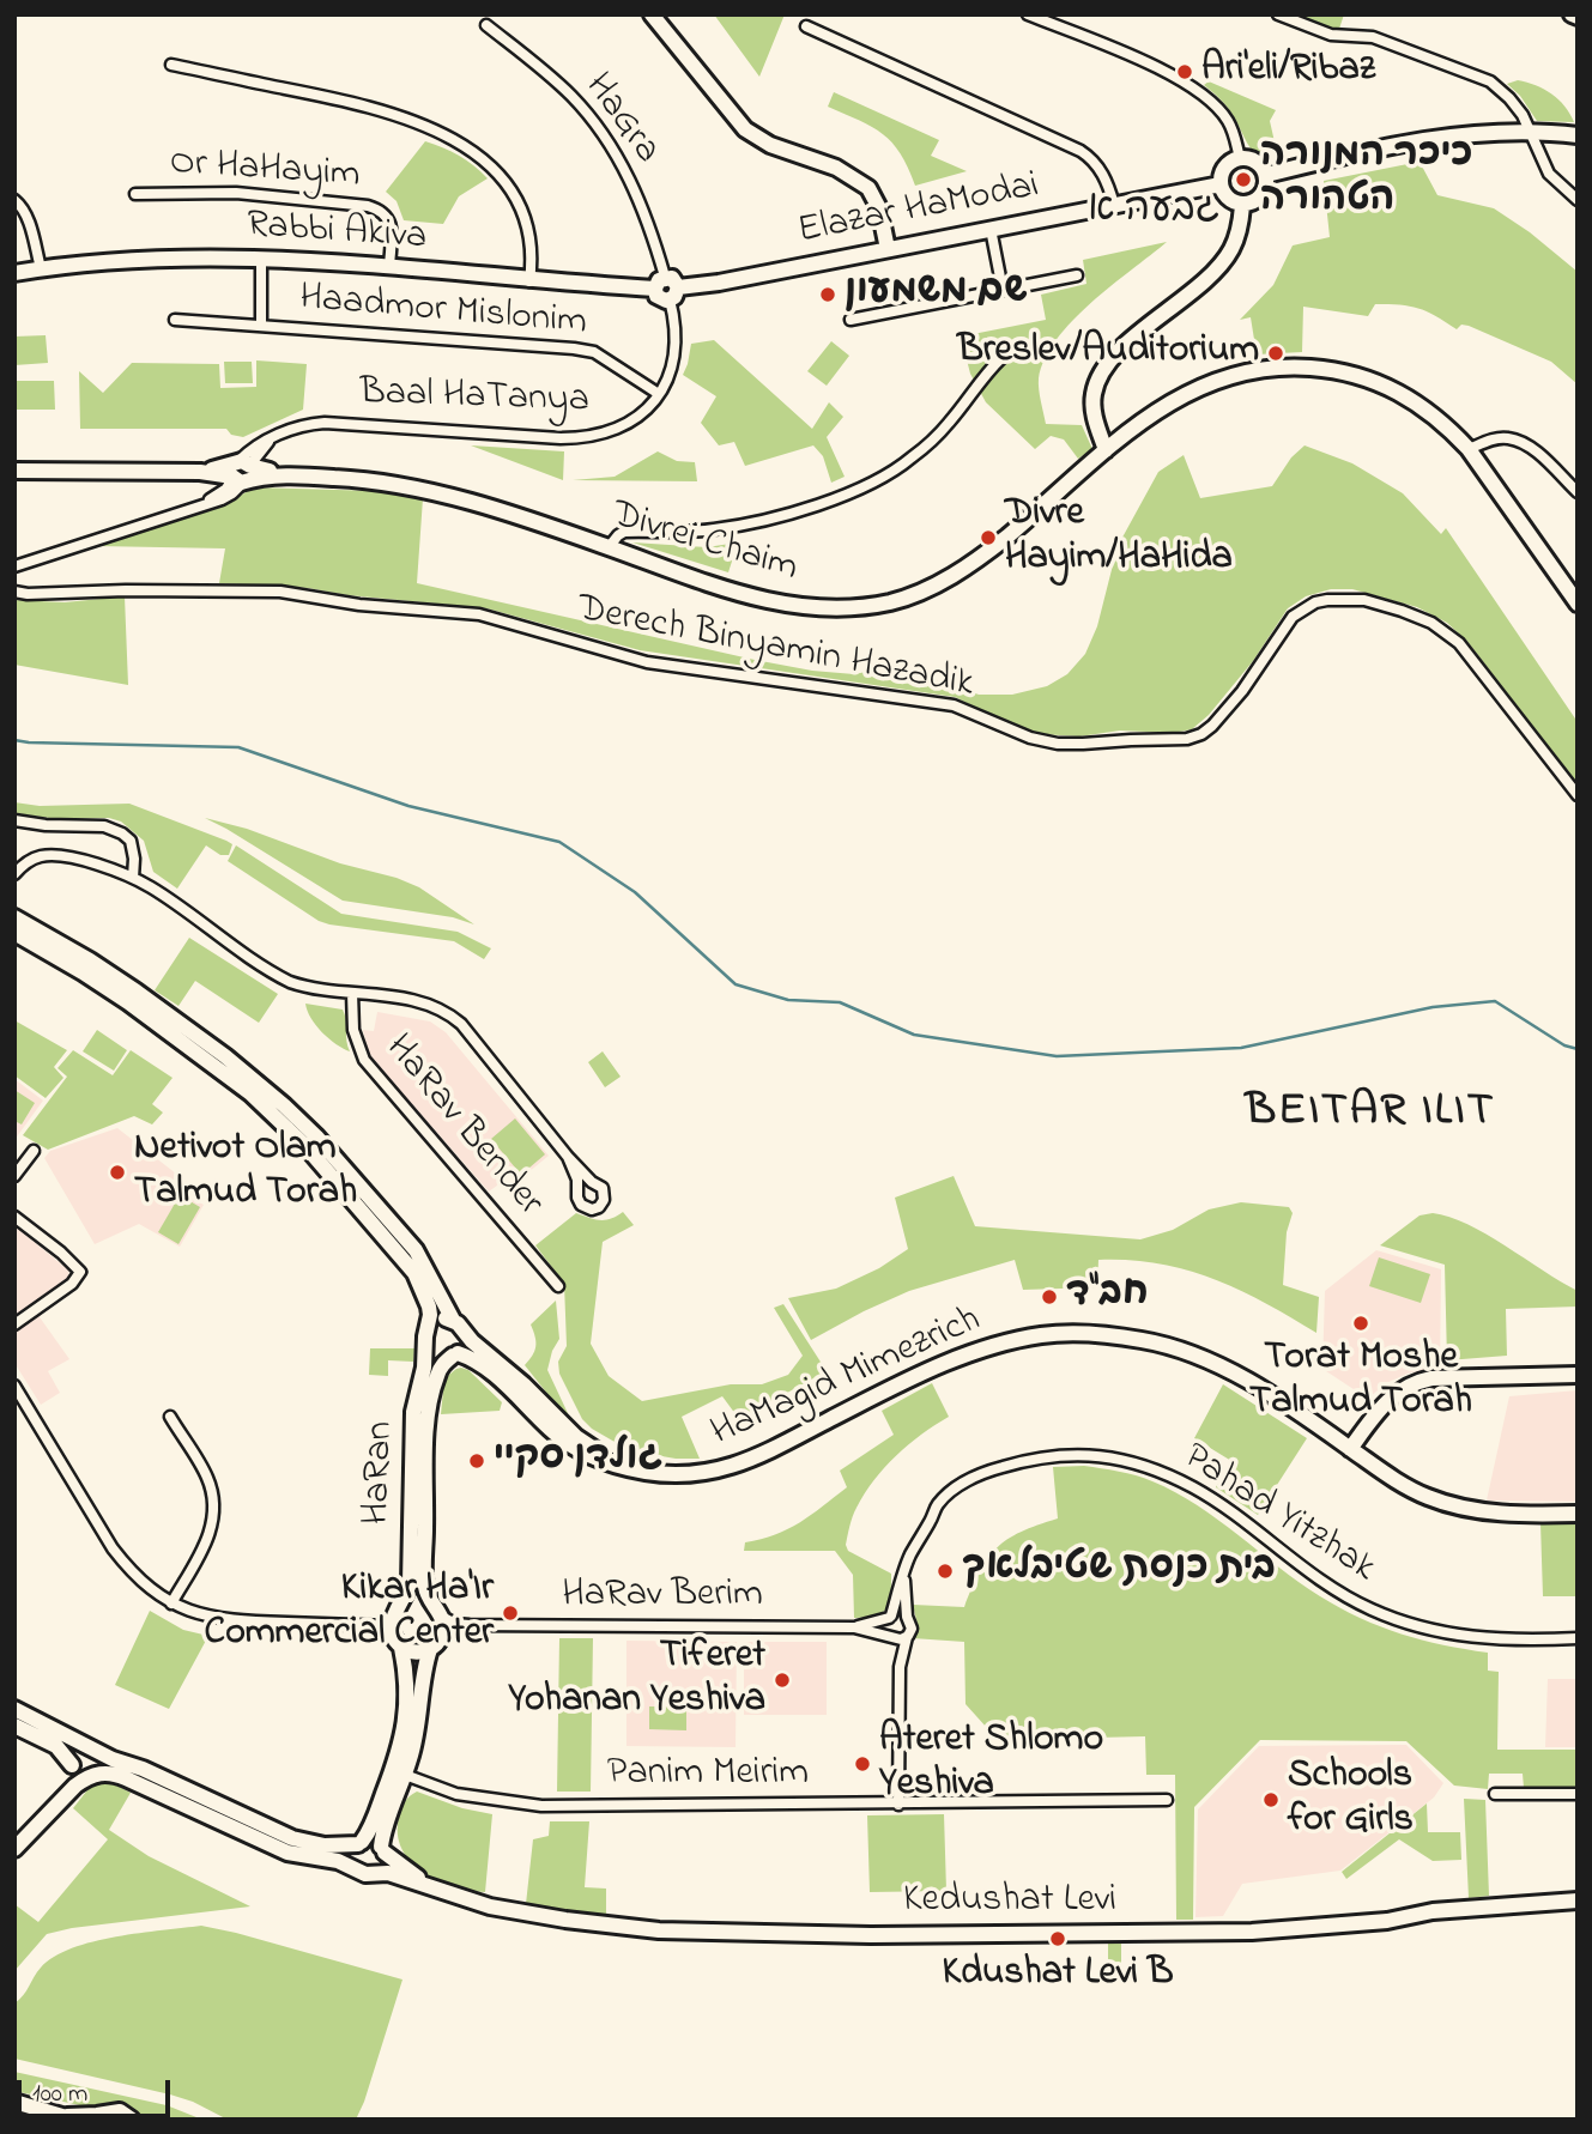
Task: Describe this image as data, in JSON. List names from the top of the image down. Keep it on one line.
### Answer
{"streets":{"street":["HaGra","Or HaHayim","Elazar HaModai","Rabbi Akiva","Haadmor Mislonim","Baal HaTanya","Divrei Chaim","Derech Binyamin Hazadik","HaRav Bender","HaMagid Mimezrich","HaRan","Pahad Yitzhak","HaRav Berim","Panim Meirim","Kedushat Levi"]},"crossings":[["HaGra","Rabbi Akiva"],["Or HaHayim","Rabbi Akiva"],["Elazar HaModai","Baal HaTanya"],["Haadmor Mislonim","Baal HaTanya"],["Baal HaTanya","Divrei Chaim"],["HaMagid Mimezrich","HaRan"],["HaRan","HaRav Berim"],["Pahad Yitzhak","HaRav Berim"]],"districts":["גבעה א","BEITAR ILIT"],"places":["Ari'eli/Ribaz","כיכר המנורה הטהורה","שם משמעון","Breslev/Auditorium","Divre Hayim/HaHida","Netivot Olam Talmud Torah","חב\"ד","Torat Moshe Talmud Torah","גולדן סקיי","בית כנסת שטיבלאך","Kikar Ha'Ir Commercial Center","Tiferet Yohanan Yeshiva","Ateret Shlomo Yeshiva","Schools for Girls","Kdushat Levi B"],"scale_bar":"100 m"}
